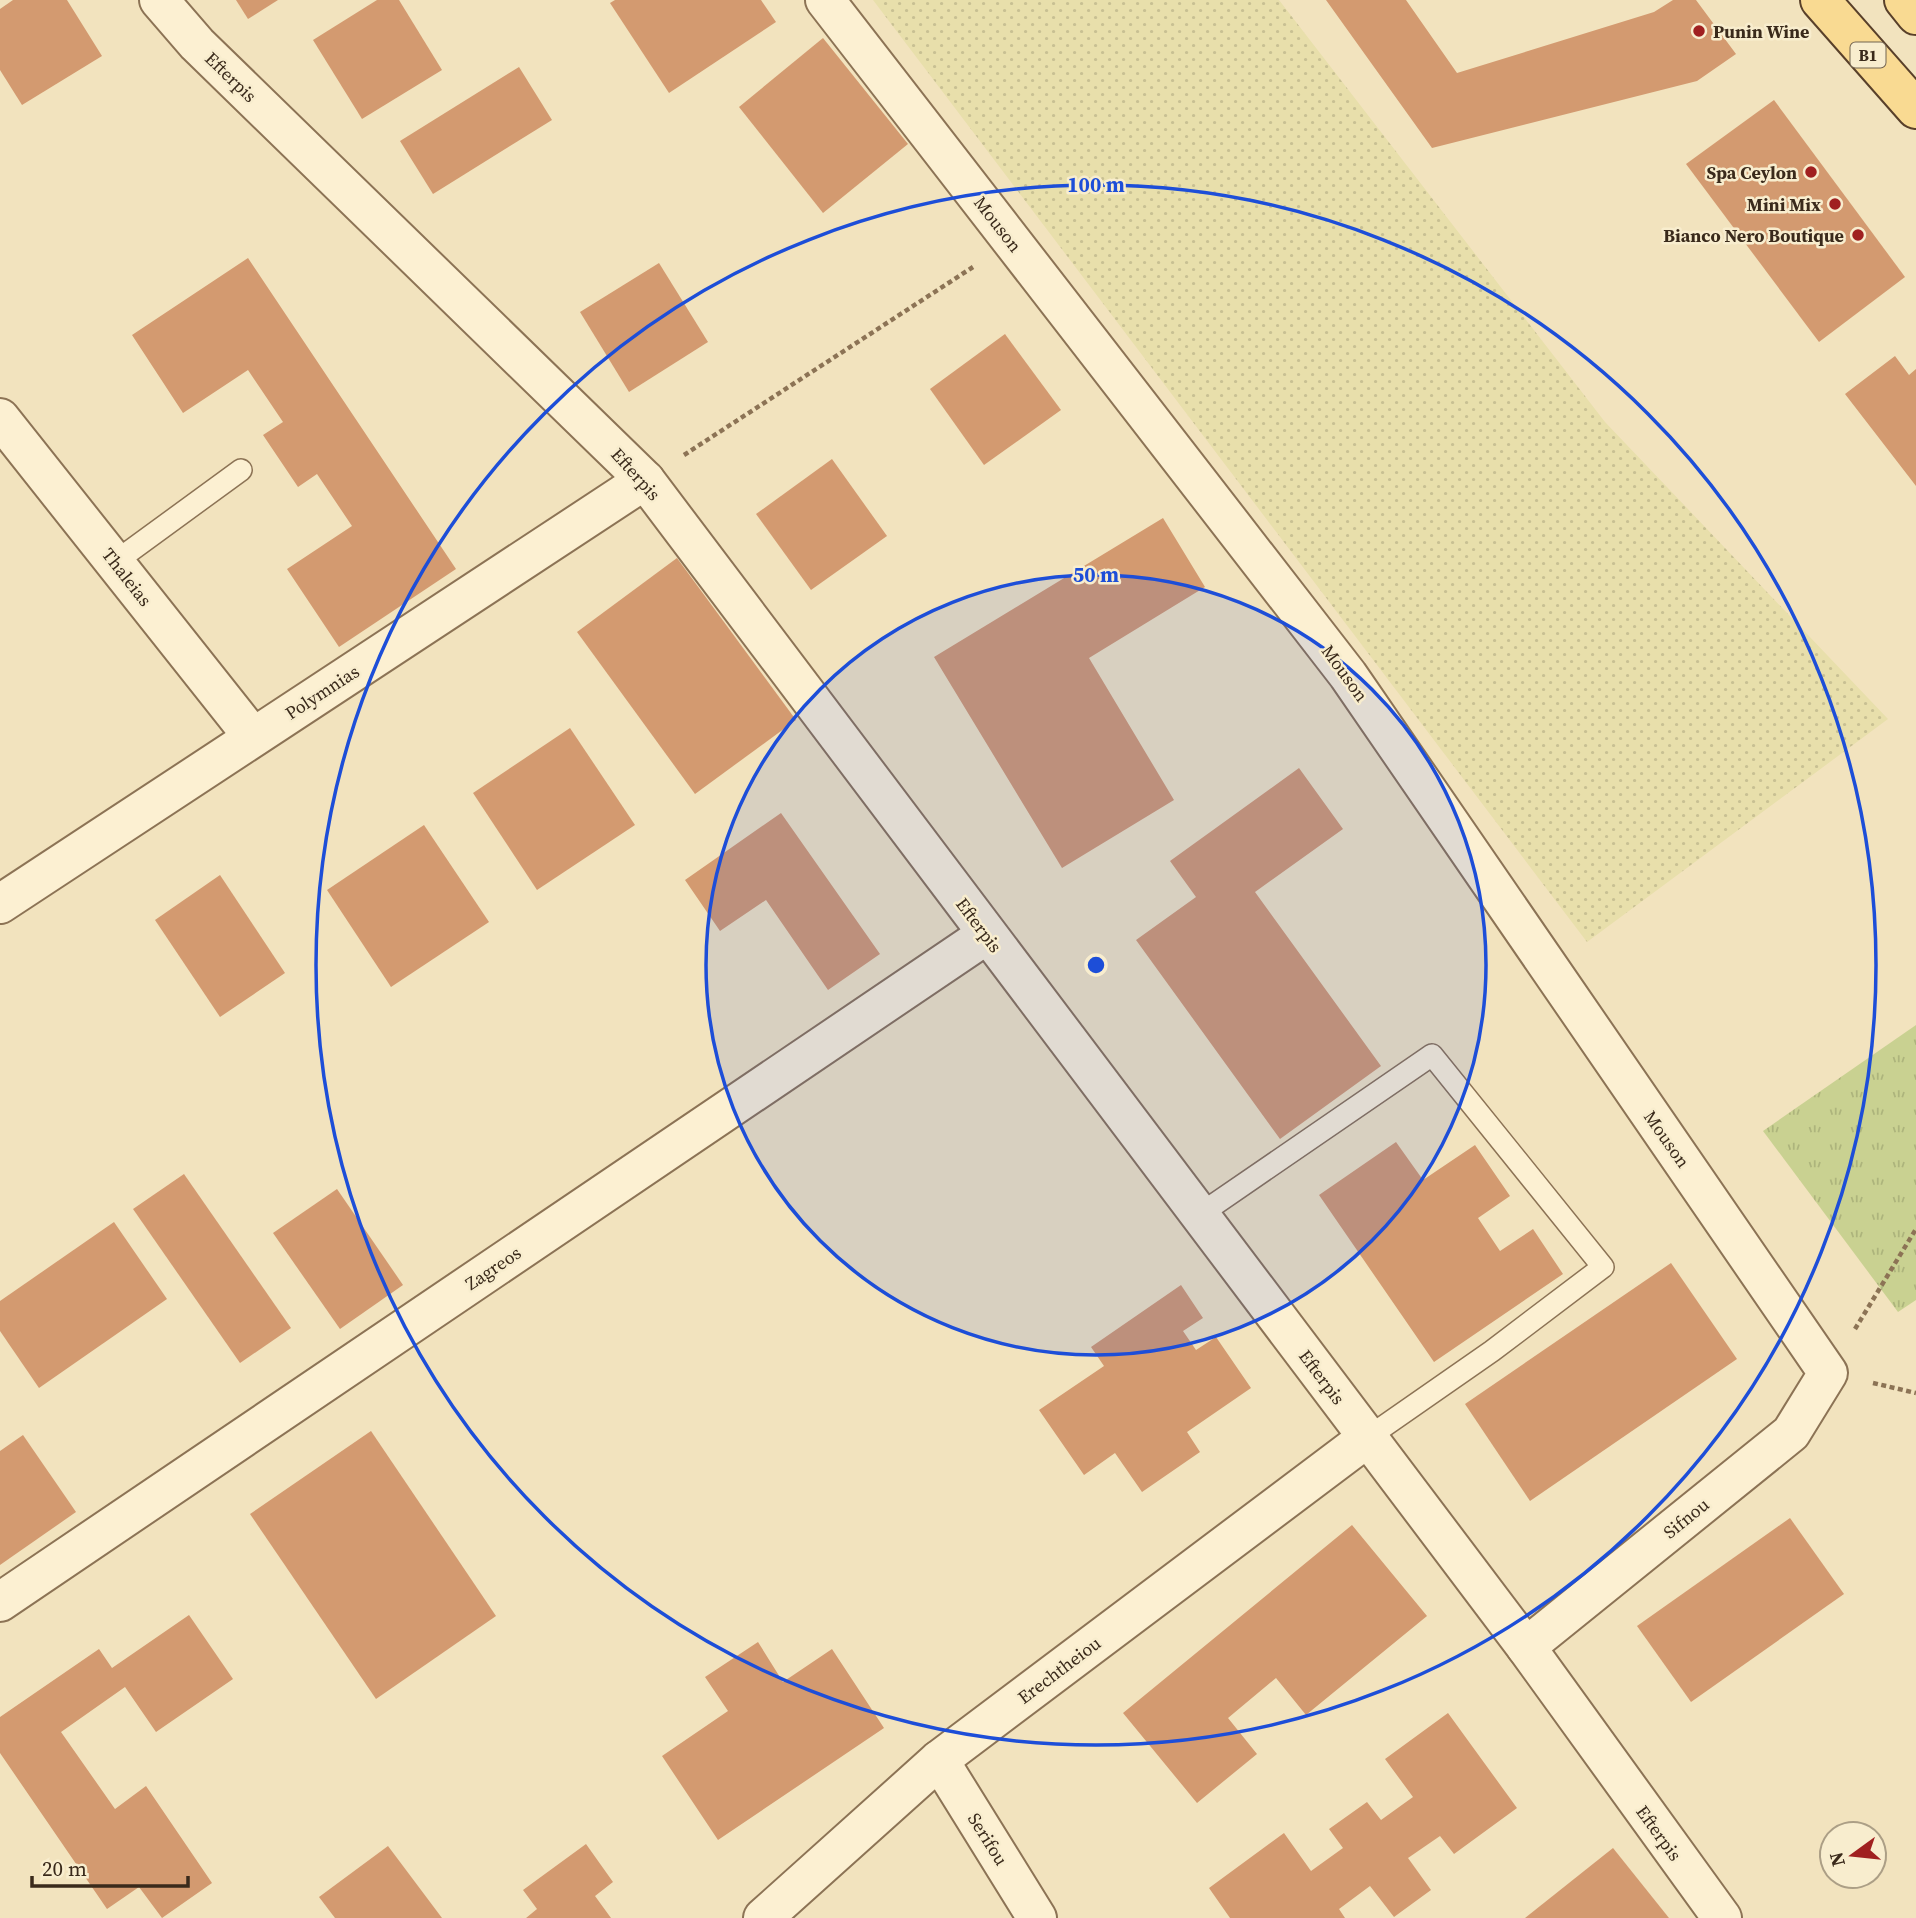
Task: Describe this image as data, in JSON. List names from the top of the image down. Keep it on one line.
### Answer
{"streets":{"main road":["B1"],"street":["Efterpis","Mouson","Thaleias","Polymnias","Zagreos","Sifnou","Erechtheiou","Serifou"]},"crossings":[["Efterpis","Polymnias"],["Efterpis","Zagreos"],["Efterpis","Sifnou"],["Efterpis","Erechtheiou"],["Mouson","Sifnou"],["Thaleias","Polymnias"],["Erechtheiou","Serifou"]],"places":["Punin Wine","Spa Ceylon","Mini Mix","Bianco Nero Boutique"],"scale_bar":"20 m","north":"left","rings":["100 m","50 m"]}
